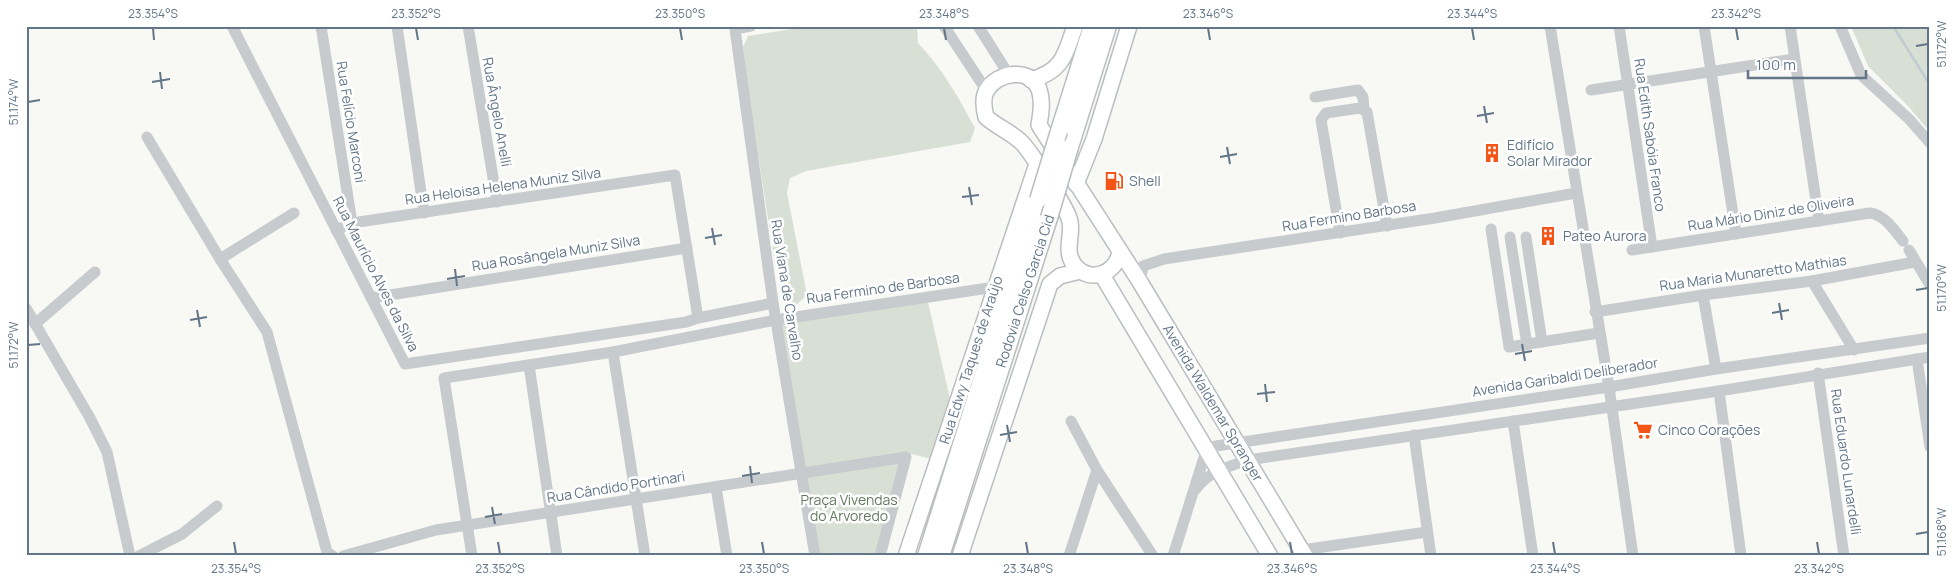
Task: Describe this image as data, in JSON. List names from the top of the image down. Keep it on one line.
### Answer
{"streets":{"highway":["Rodovia Celso Garcia Cid"],"main road":["Rua Edwy Taques de Araújo","Avenida Waldemar Spranger"],"street":["Rua Ângelo Anelli","Rua Felício Marconi","Rua Edith Sabóia Franco","Rua Heloisa Helena Muniz Silva","Rua Mário Diniz de Oliveira","Rua Fermino Barbosa","Rua Rosângela Muniz Silva","Rua Maria Munaretto Mathias","Rua Maurício Alves da Silva","Rua Fermino de Barbosa","Rua Viana de Carvalho","Avenida Garibaldi Deliberador","Rua Eduardo Lunardelli","Rua Cândido Portinari"]},"crossings":[["Rua Ângelo Anelli","Rua Heloisa Helena Muniz Silva"],["Rua Felício Marconi","Rua Heloisa Helena Muniz Silva"],["Rua Edith Sabóia Franco","Rua Mário Diniz de Oliveira"],["Rua Heloisa Helena Muniz Silva","Rua Rosângela Muniz Silva"],["Rua Heloisa Helena Muniz Silva","Rua Maurício Alves da Silva"],["Rua Mário Diniz de Oliveira","Rua Maria Munaretto Mathias"],["Rua Fermino Barbosa","Avenida Waldemar Spranger"],["Rua Rosângela Muniz Silva","Rua Maurício Alves da Silva"],["Rua Maurício Alves da Silva","Rua Viana de Carvalho"],["Rua Fermino de Barbosa","Rua Viana de Carvalho"],["Rua Fermino de Barbosa","Rua Edwy Taques de Araújo"],["Rua Fermino de Barbosa","Rua Cândido Portinari"],["Rua Viana de Carvalho","Rua Cândido Portinari"],["Avenida Garibaldi Deliberador","Avenida Waldemar Spranger"]],"parks":["Praça Vivendas do Arvoredo"],"places":{"building":["Edifício Solar Mirador","Pateo Aurora"],"fuel station":["Shell"],"supermarket":["Cinco Corações"]},"scale_bar":"100 m","coordinates":["23.354°S","23.352°S","23.350°S","23.348°S","23.346°S","23.344°S","23.342°S","51.172°W","51.174°W","51.170°W","51.168°W"]}
